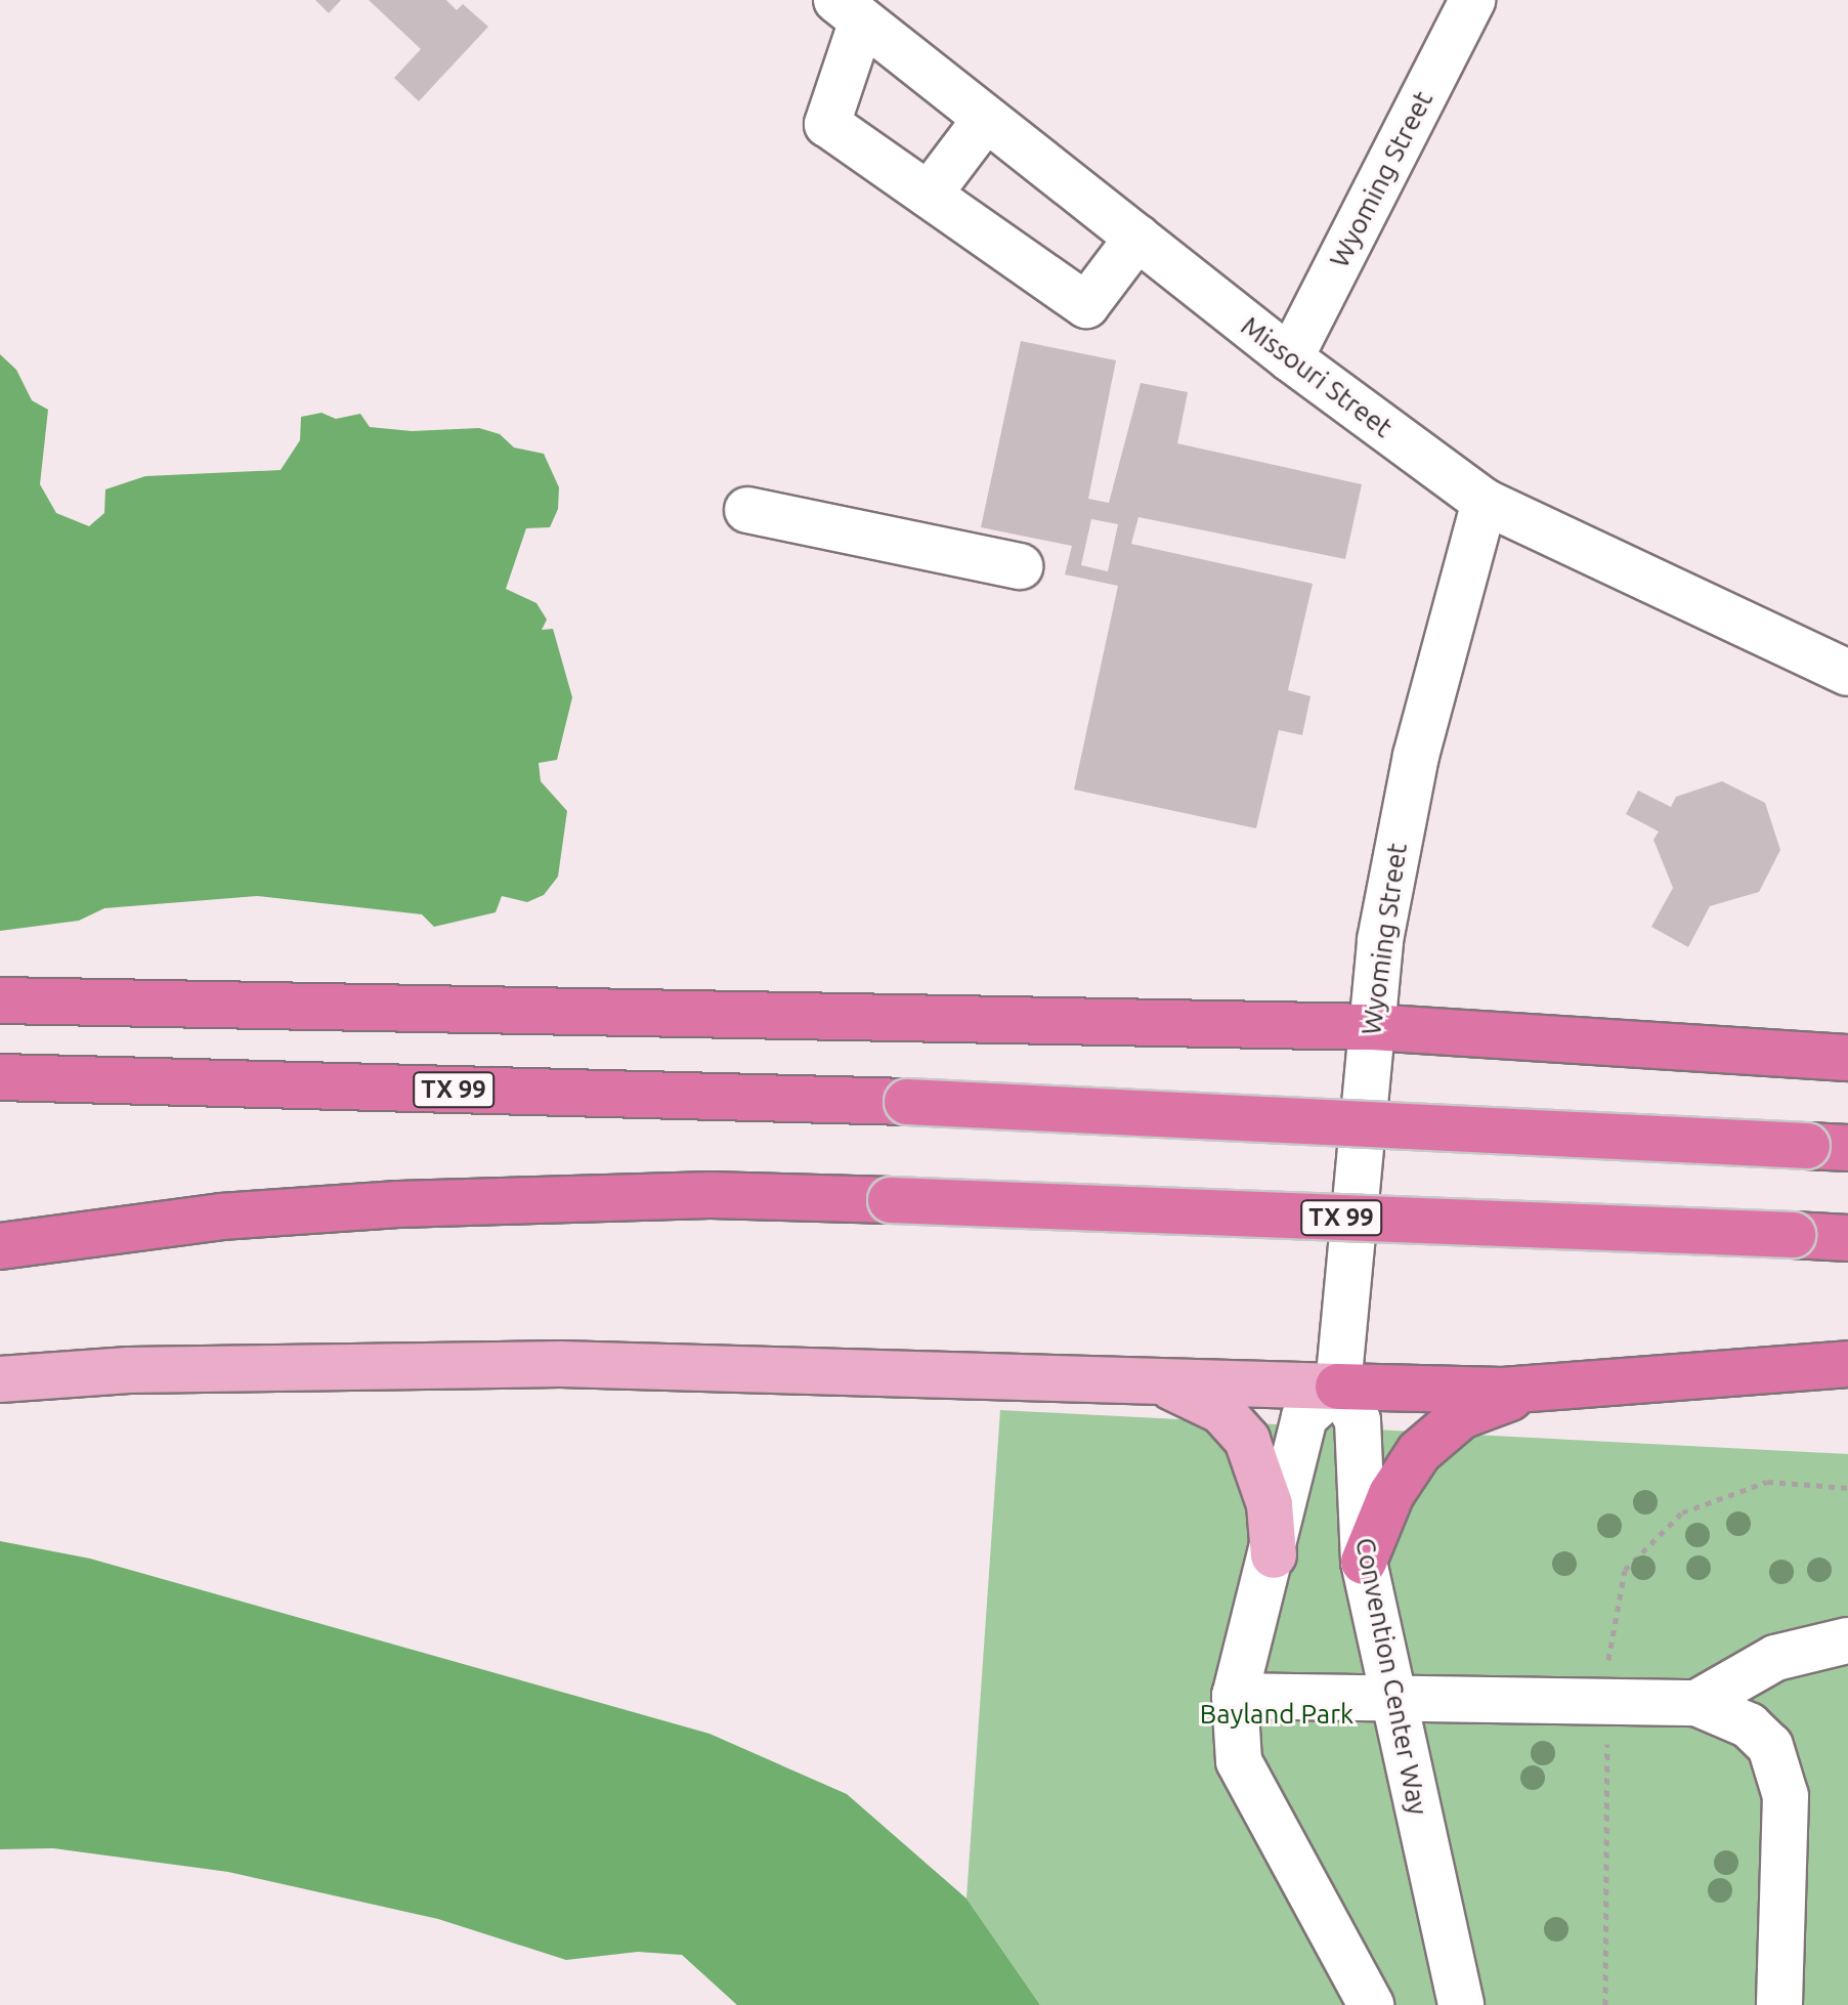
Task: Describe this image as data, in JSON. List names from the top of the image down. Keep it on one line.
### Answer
{"streets":{"highway":["TX 99"],"street":["Wyoming Street","Missouri Street","Convention Center Way"]},"crossings":[["Wyoming Street","Missouri Street"],["Wyoming Street","Convention Center Way"]],"parks":["Bayland Park"]}
